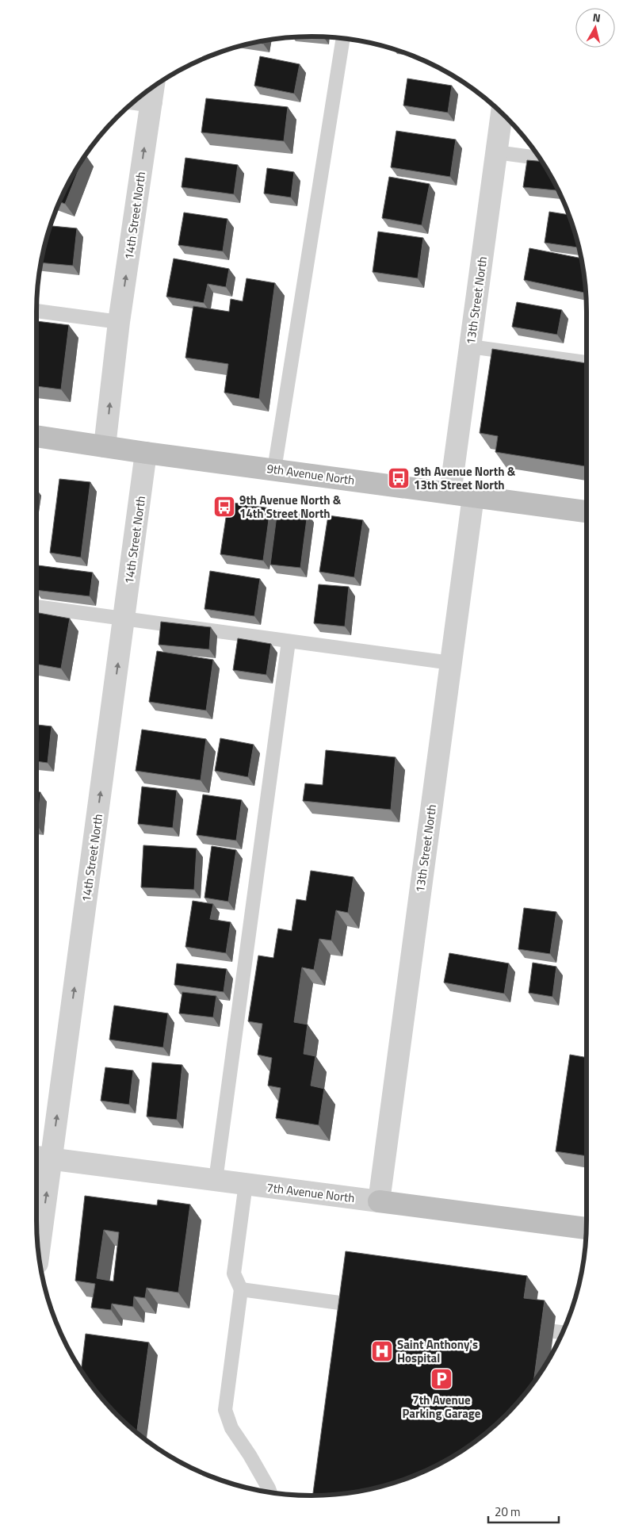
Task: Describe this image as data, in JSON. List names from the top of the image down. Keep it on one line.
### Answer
{"streets":{"street":["14th Street North","13th Street North","9th Avenue North","7th Avenue North"]},"crossings":[["14th Street North","9th Avenue North"],["14th Street North","7th Avenue North"],["13th Street North","9th Avenue North"],["13th Street North","7th Avenue North"]],"one_way":["14th Street North"],"places":{"bus stop":["9th Avenue North & 13th Street North","9th Avenue North & 14th Street North"],"hospital":["Saint Anthony's Hospital"],"parking":["7th Avenue Parking Garage"]},"scale_bar":"20 m","north":"top"}
